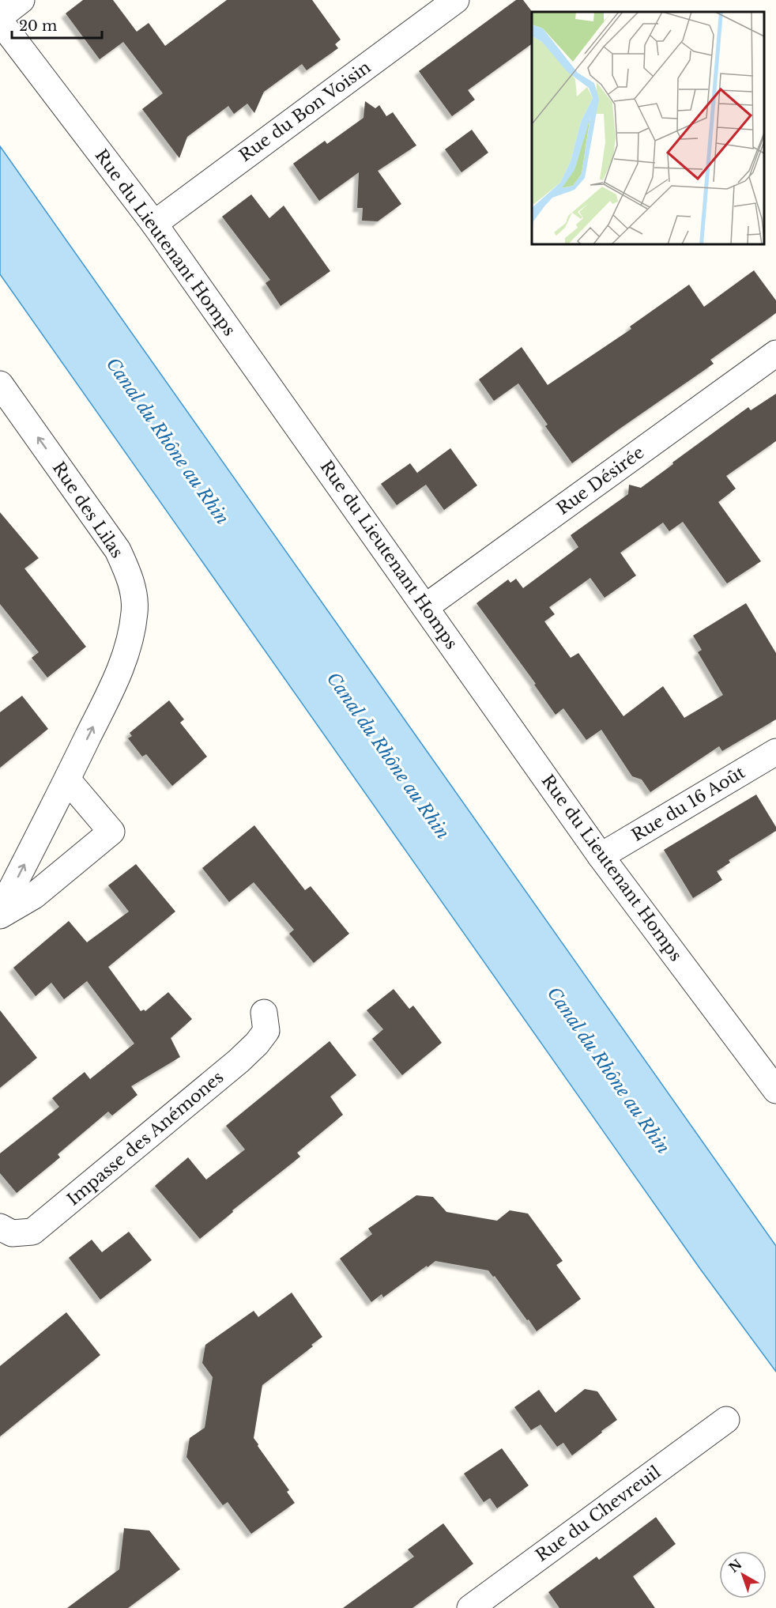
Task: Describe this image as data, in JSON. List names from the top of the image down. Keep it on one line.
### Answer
{"streets":{"street":["Rue du Bon Voisin","Rue du Lieutenant Homps","Rue Désirée","Rue des Lilas","Rue du 16 Août","Impasse des Anémones","Rue du Chevreuil"]},"crossings":[["Rue du Bon Voisin","Rue du Lieutenant Homps"],["Rue du Lieutenant Homps","Rue Désirée"],["Rue du Lieutenant Homps","Rue du 16 Août"]],"one_way":["Rue des Lilas"],"water":["Canal du Rhône au Rhin"],"scale_bar":"20 m","north":"top left"}
